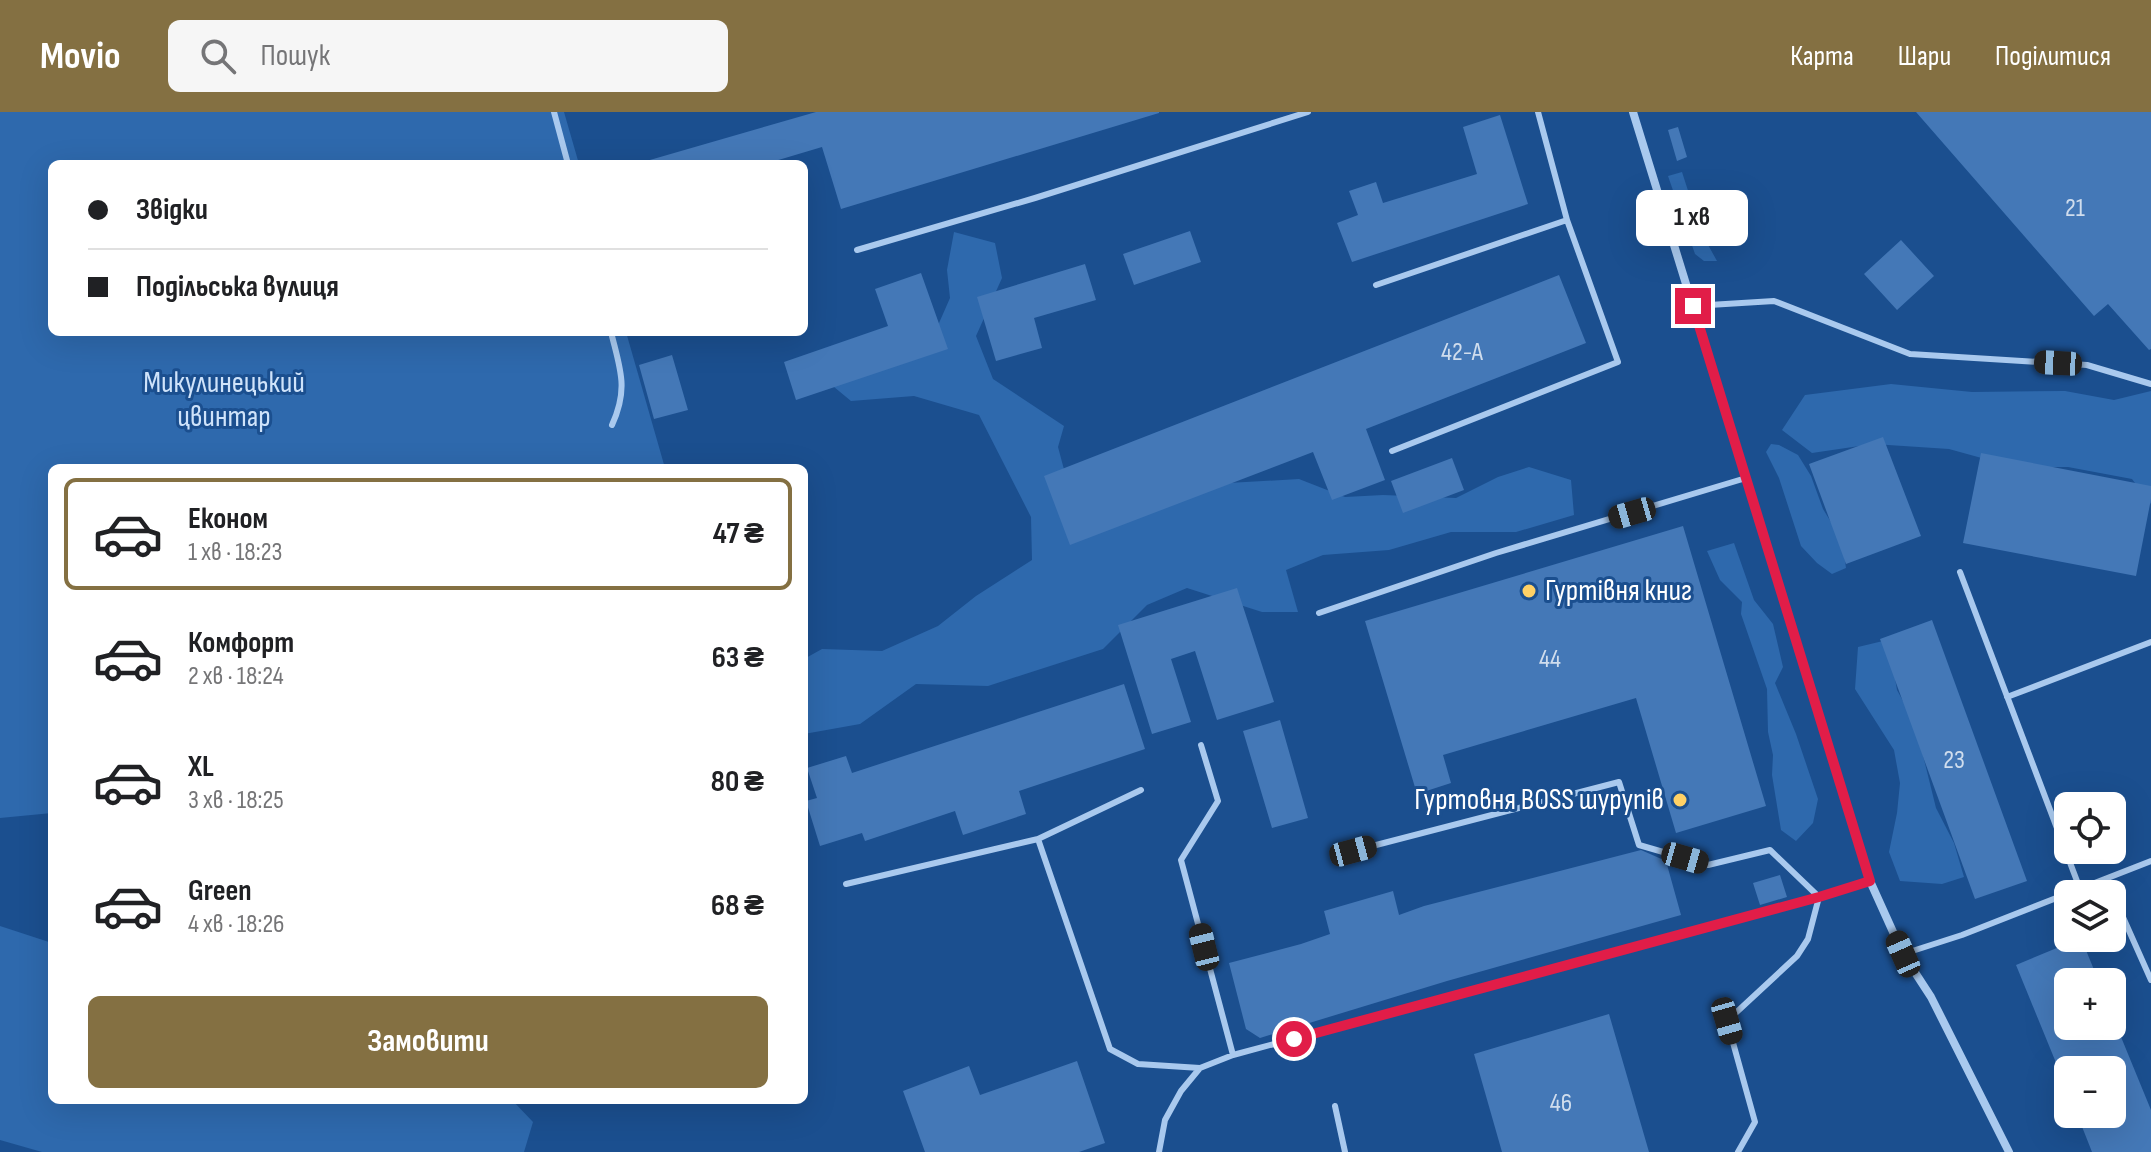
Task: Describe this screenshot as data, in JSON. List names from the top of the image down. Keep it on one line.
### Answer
{"parks":["Микулинецький цвинтар"],"places":["Гуртівня книг","Гуртовня BOSS шурупів"],"house_numbers":["21","42-А","44","23","46"],"page":{"header":"Movio","search":"Пошук","nav":["Карта","Шари","Поділитися"],"banner":["Звідки","Подільська вулиця"],"bubble":"1 хв","list":[{"name":"Економ","note":"1 хв · 18:23","value":"47 ₴"},{"name":"Комфорт","note":"2 хв · 18:24","value":"63 ₴"},{"name":"XL","note":"3 хв · 18:25","value":"80 ₴"},{"name":"Green","note":"4 хв · 18:26","value":"68 ₴"}],"map_buttons":["+","−"],"buttons":"Замовити"}}
